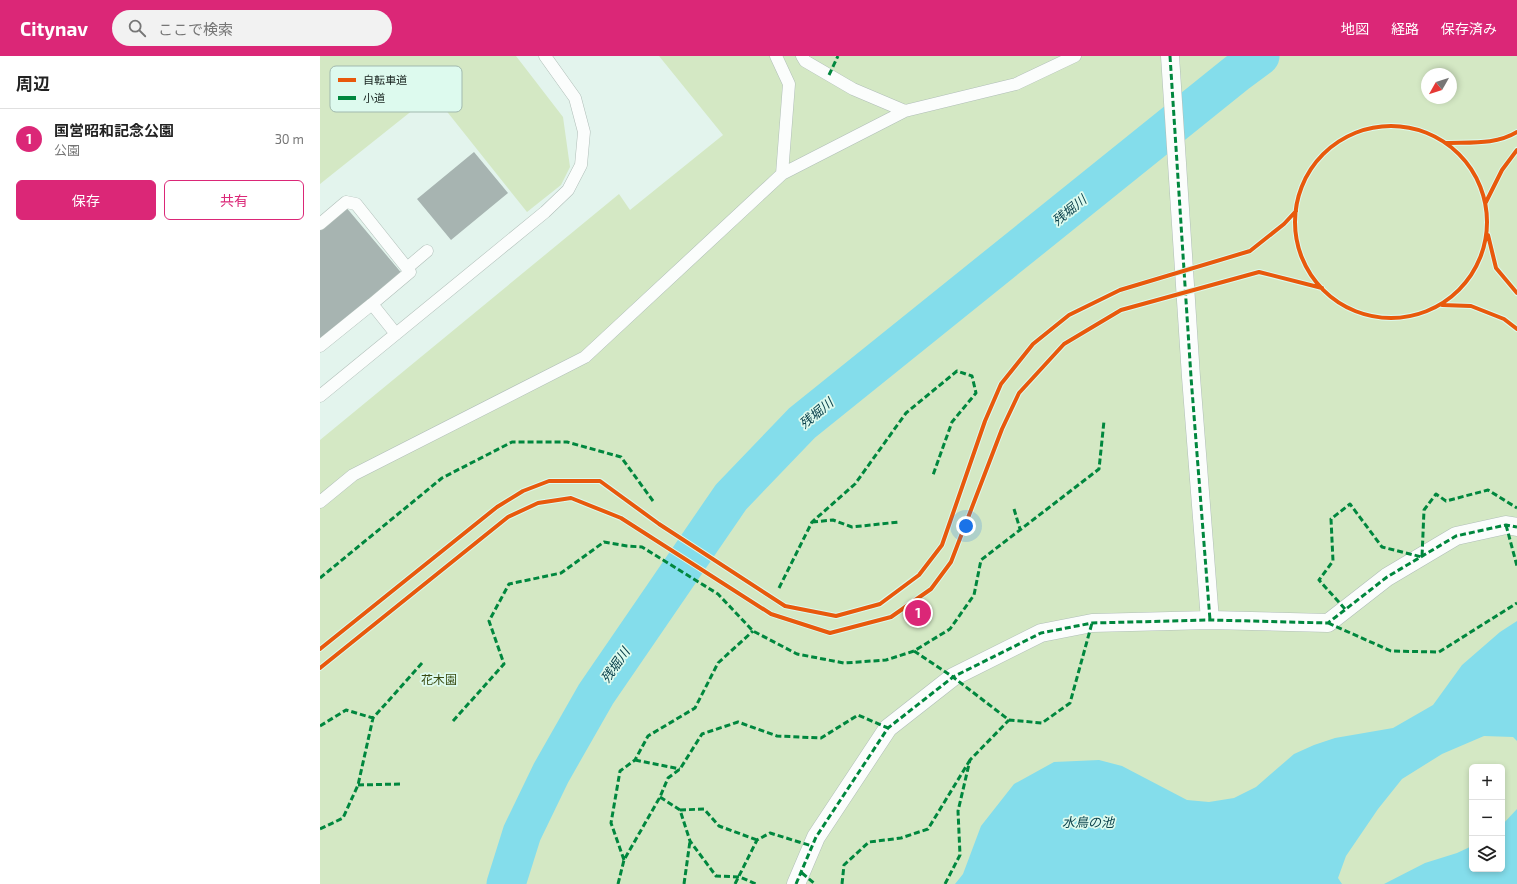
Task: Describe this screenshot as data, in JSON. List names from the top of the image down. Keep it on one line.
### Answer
{"water":["残堀川","水鳥の池"],"parks":["花木園"],"legend":["自転車道","小道"],"north":"bottom left","page":{"header":"Citynav","search":"ここで検索","nav":["地図","経路","保存済み"],"heading":"周辺","list":[{"mark":"1","name":"国営昭和記念公園","note":"公園","value":"30 m"}],"buttons":["保存","共有"],"pins":"1","map_buttons":["+","−"]}}
